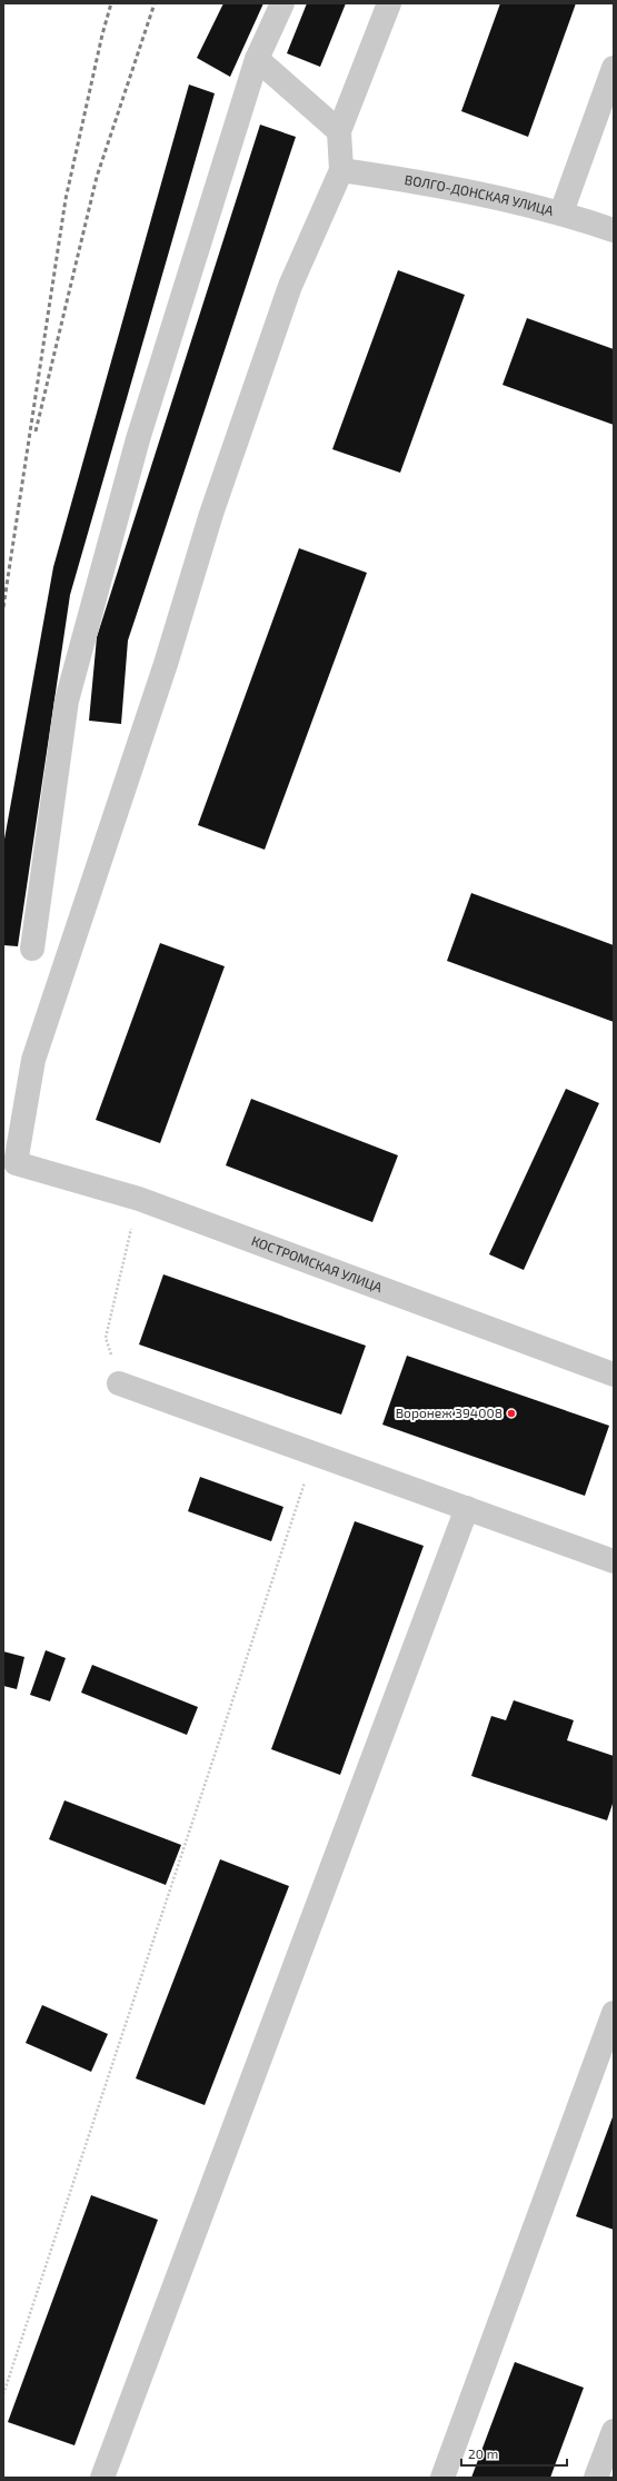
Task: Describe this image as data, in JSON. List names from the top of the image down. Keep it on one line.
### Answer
{"streets":{"street":["ВОЛГО-ДОНСКАЯ УЛИЦА","КОСТРОМСКАЯ УЛИЦА"]},"crossings":[["ВОЛГО-ДОНСКАЯ УЛИЦА","КОСТРОМСКАЯ УЛИЦА"]],"places":["Воронеж 394008"],"scale_bar":"20 m"}
